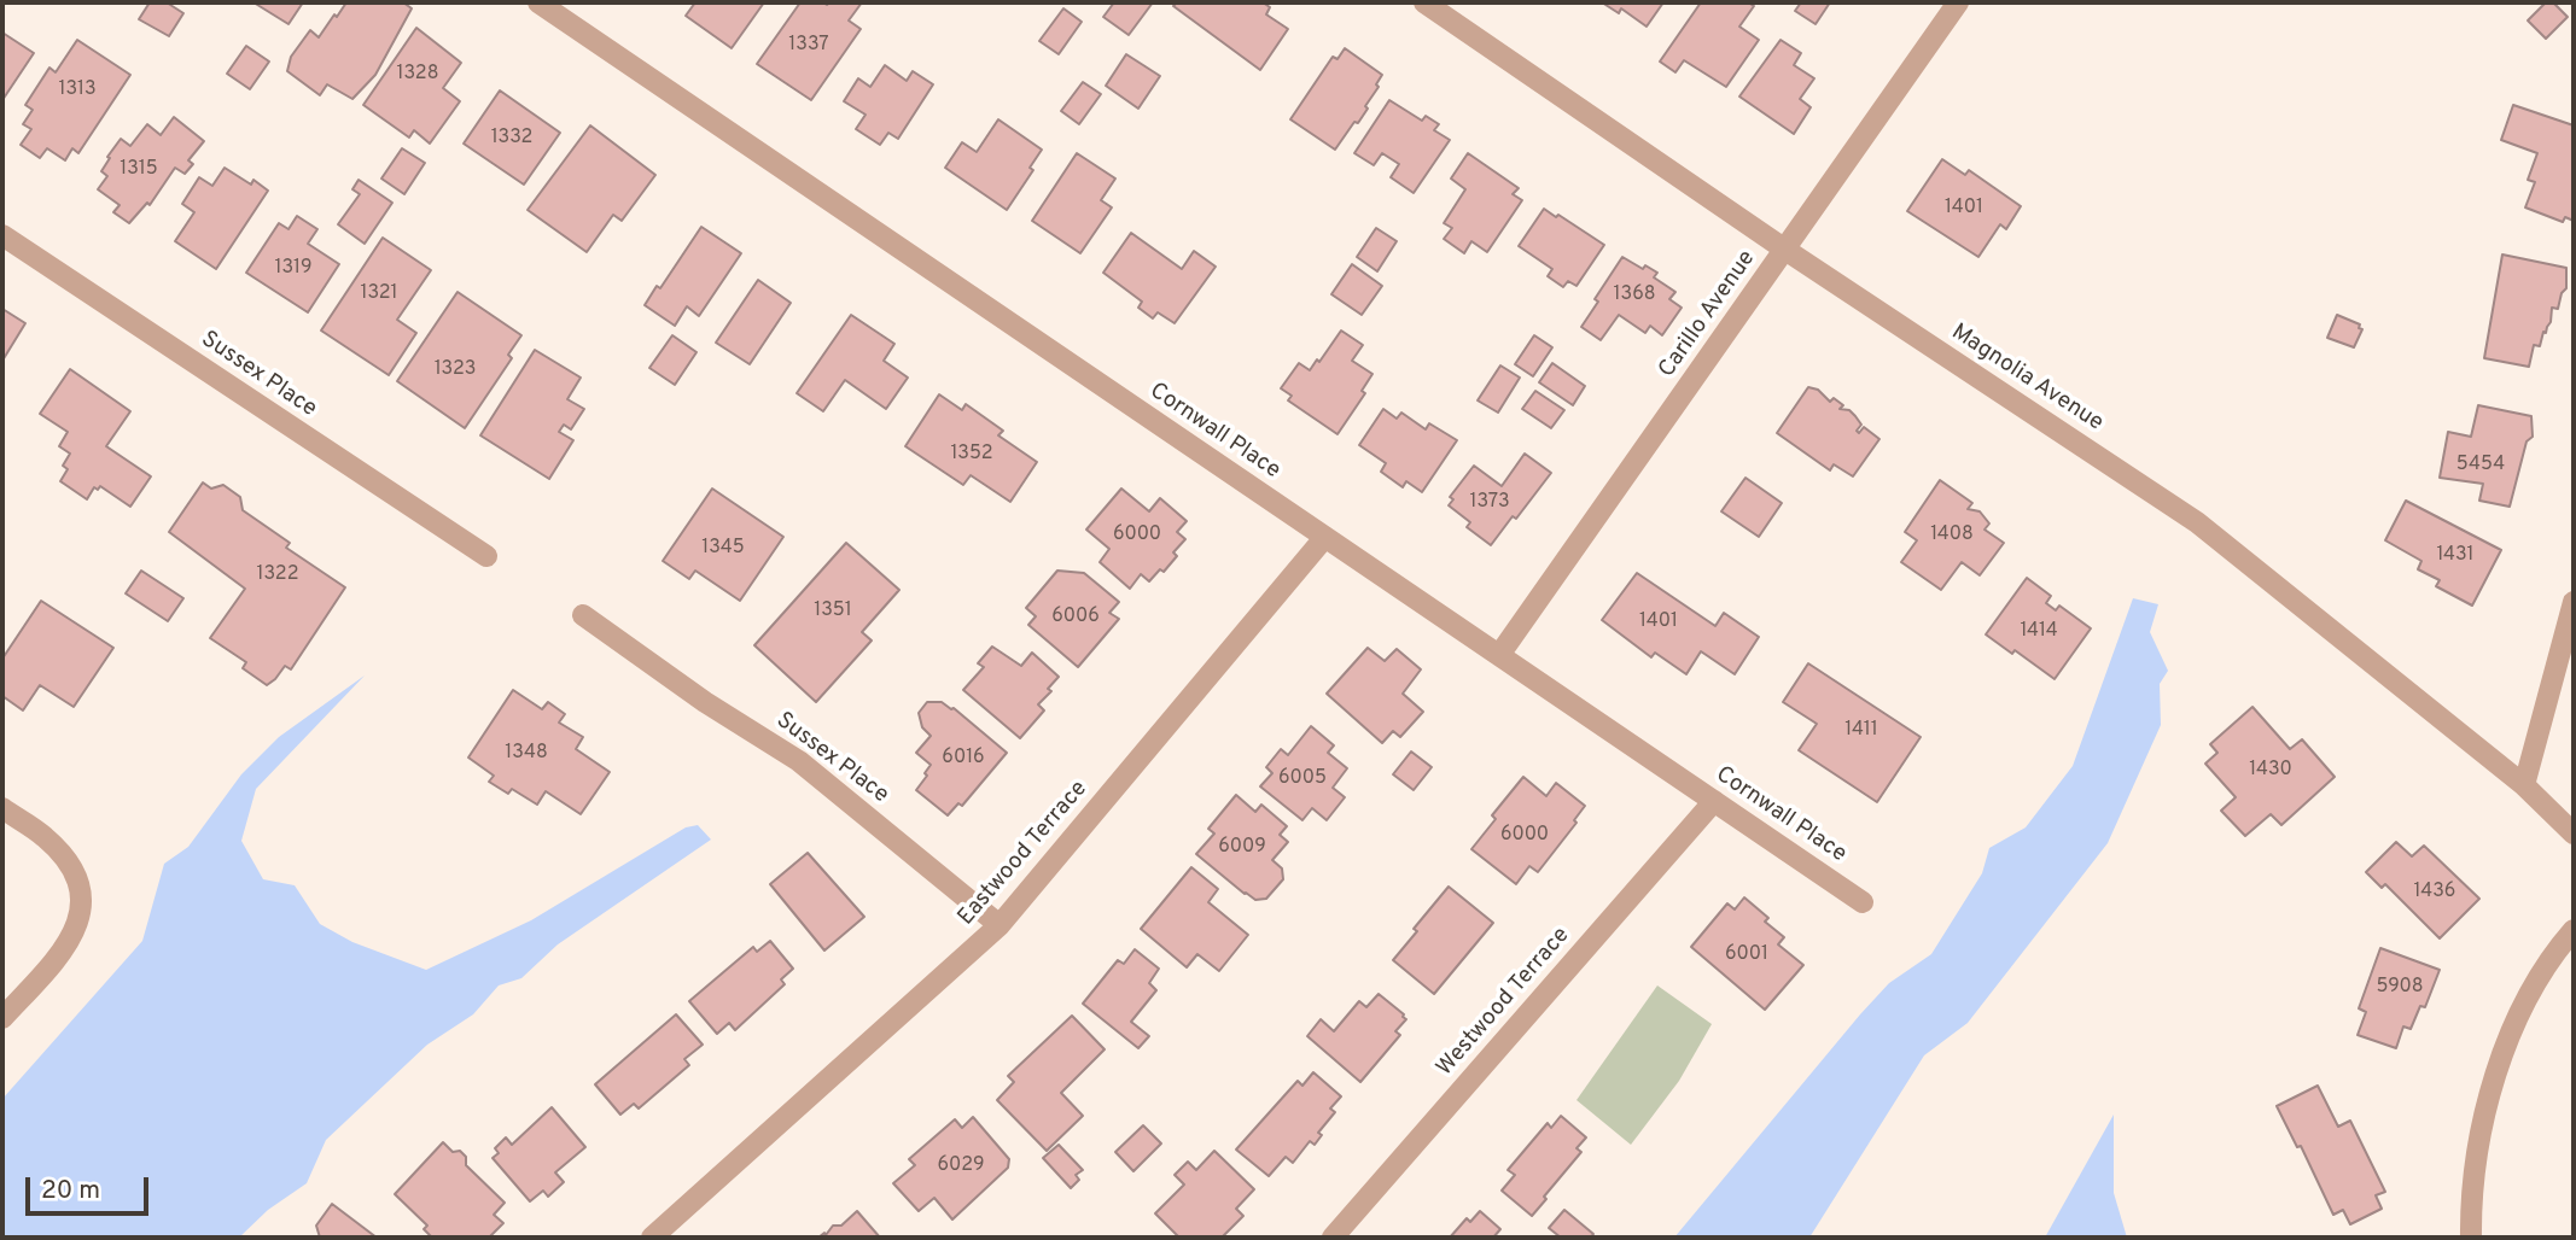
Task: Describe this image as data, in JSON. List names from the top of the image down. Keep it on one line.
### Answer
{"streets":{"street":["Carillo Avenue","Sussex Place","Magnolia Avenue","Cornwall Place","Eastwood Terrace","Westwood Terrace"]},"crossings":[["Carillo Avenue","Magnolia Avenue"],["Carillo Avenue","Cornwall Place"],["Sussex Place","Eastwood Terrace"],["Cornwall Place","Eastwood Terrace"],["Cornwall Place","Westwood Terrace"]],"house_numbers":["1337","1328","1313","1332","1315","1401","1319","1321","1368","1323","1352","5454","1373","6000","1408","1345","1431","1322","1351","6006","1401","1414","1411","1348","6016","1430","6005","6000","6009","1436","6001","5908","6029"],"scale_bar":"20 m"}
